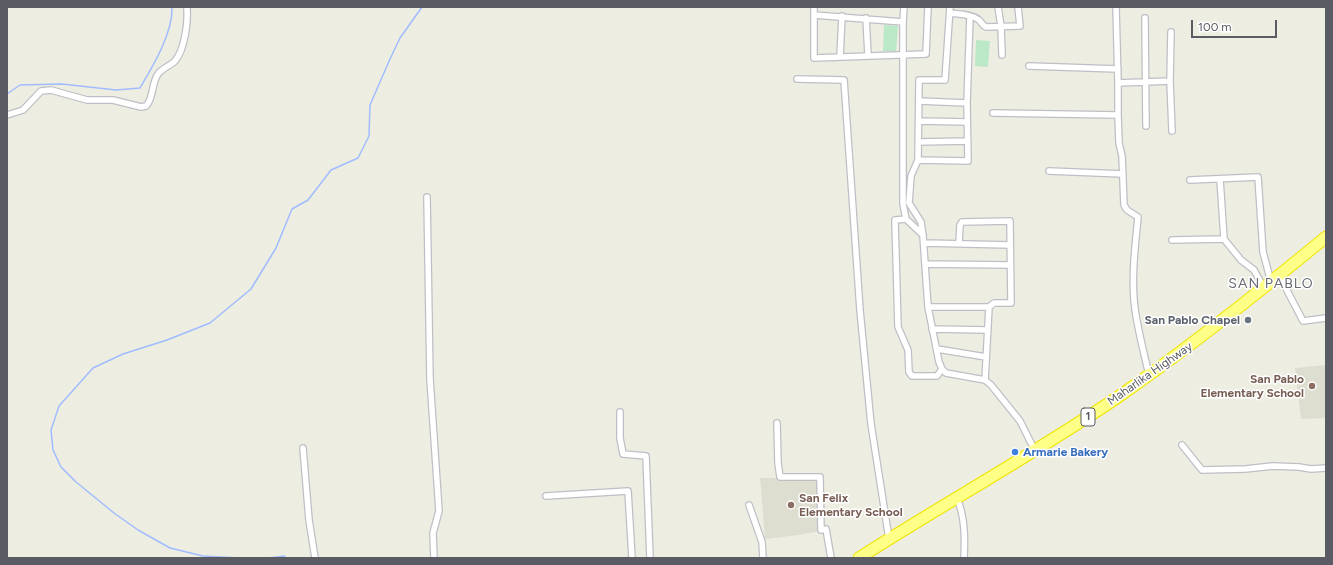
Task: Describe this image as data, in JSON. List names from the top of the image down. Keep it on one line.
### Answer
{"streets":{"highway":["Maharlika Highway","1"]},"districts":["SAN PABLO"],"places":["San Pablo Chapel","San Pablo Elementary School","Armarie Bakery","San Felix Elementary School"],"scale_bar":"100 m"}
